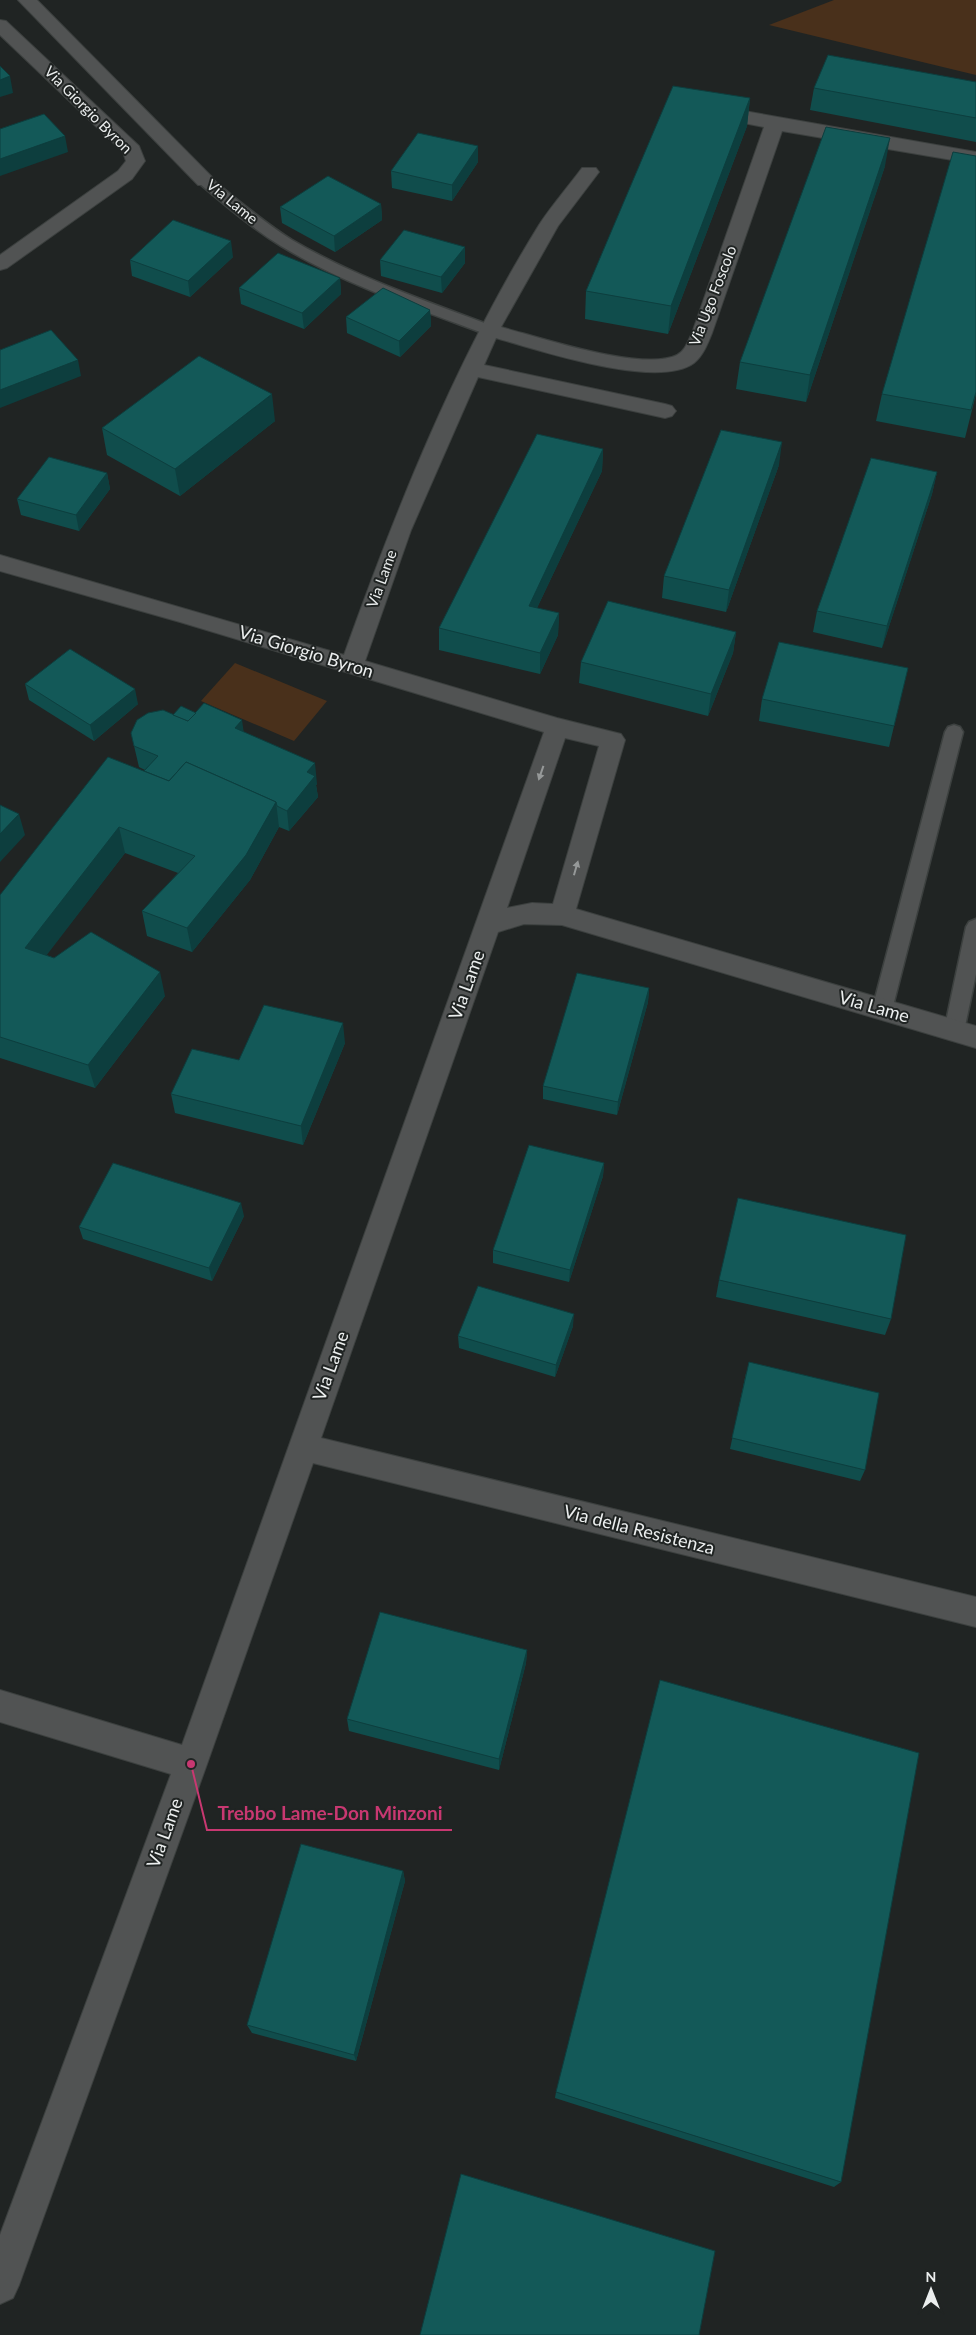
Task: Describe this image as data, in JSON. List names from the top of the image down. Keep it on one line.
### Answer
{"streets":{"street":["Via Giorgio Byron","Via Lame","Via Ugo Foscolo","Via della Resistenza"]},"crossings":[["Via Giorgio Byron","Via Lame"],["Via Lame","Via Ugo Foscolo"],["Via Lame","Via della Resistenza"]],"places":["Trebbo Lame-Don Minzoni"],"north":"top"}
